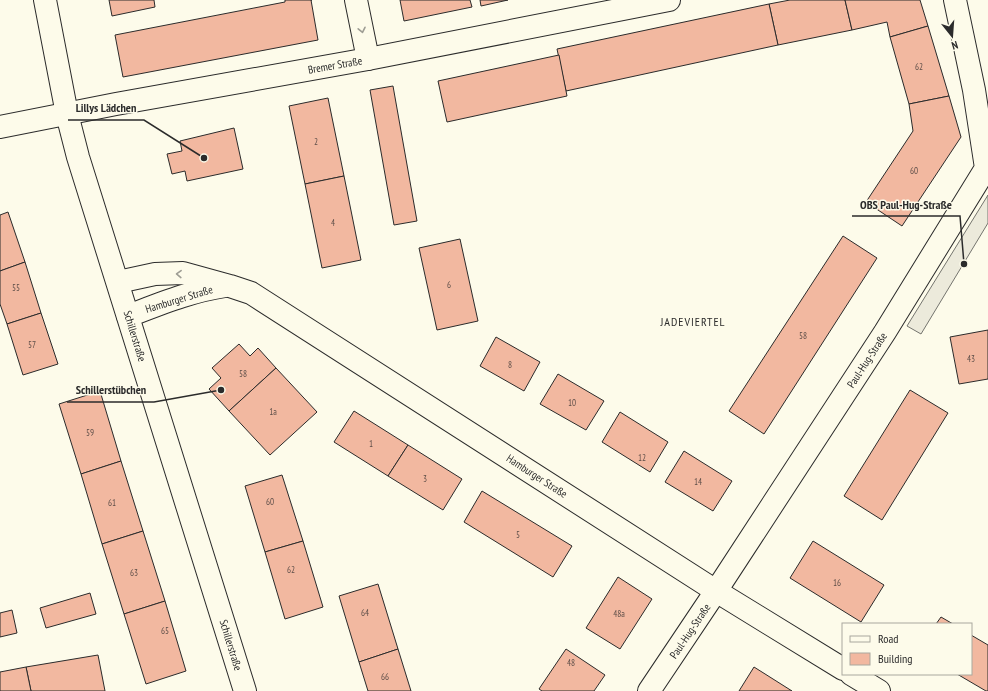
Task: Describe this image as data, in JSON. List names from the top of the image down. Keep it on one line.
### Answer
{"streets":{"street":["Bremer Straße","Hamburger Straße","Schillerstraße","Paul-Hug-Straße"]},"crossings":[["Bremer Straße","Schillerstraße"],["Hamburger Straße","Schillerstraße"],["Hamburger Straße","Paul-Hug-Straße"]],"districts":["JADEVIERTEL"],"places":["Lillys Lädchen","OBS Paul-Hug-Straße","Schillerstübchen"],"house_numbers":["62","2","60","4","6","55","58","57","43","8","58","10","1a","59","1","12","3","14","60","61","5","62","63","16","64","48a","65","48","66"],"legend":["Road","Building"],"north":"bottom"}
